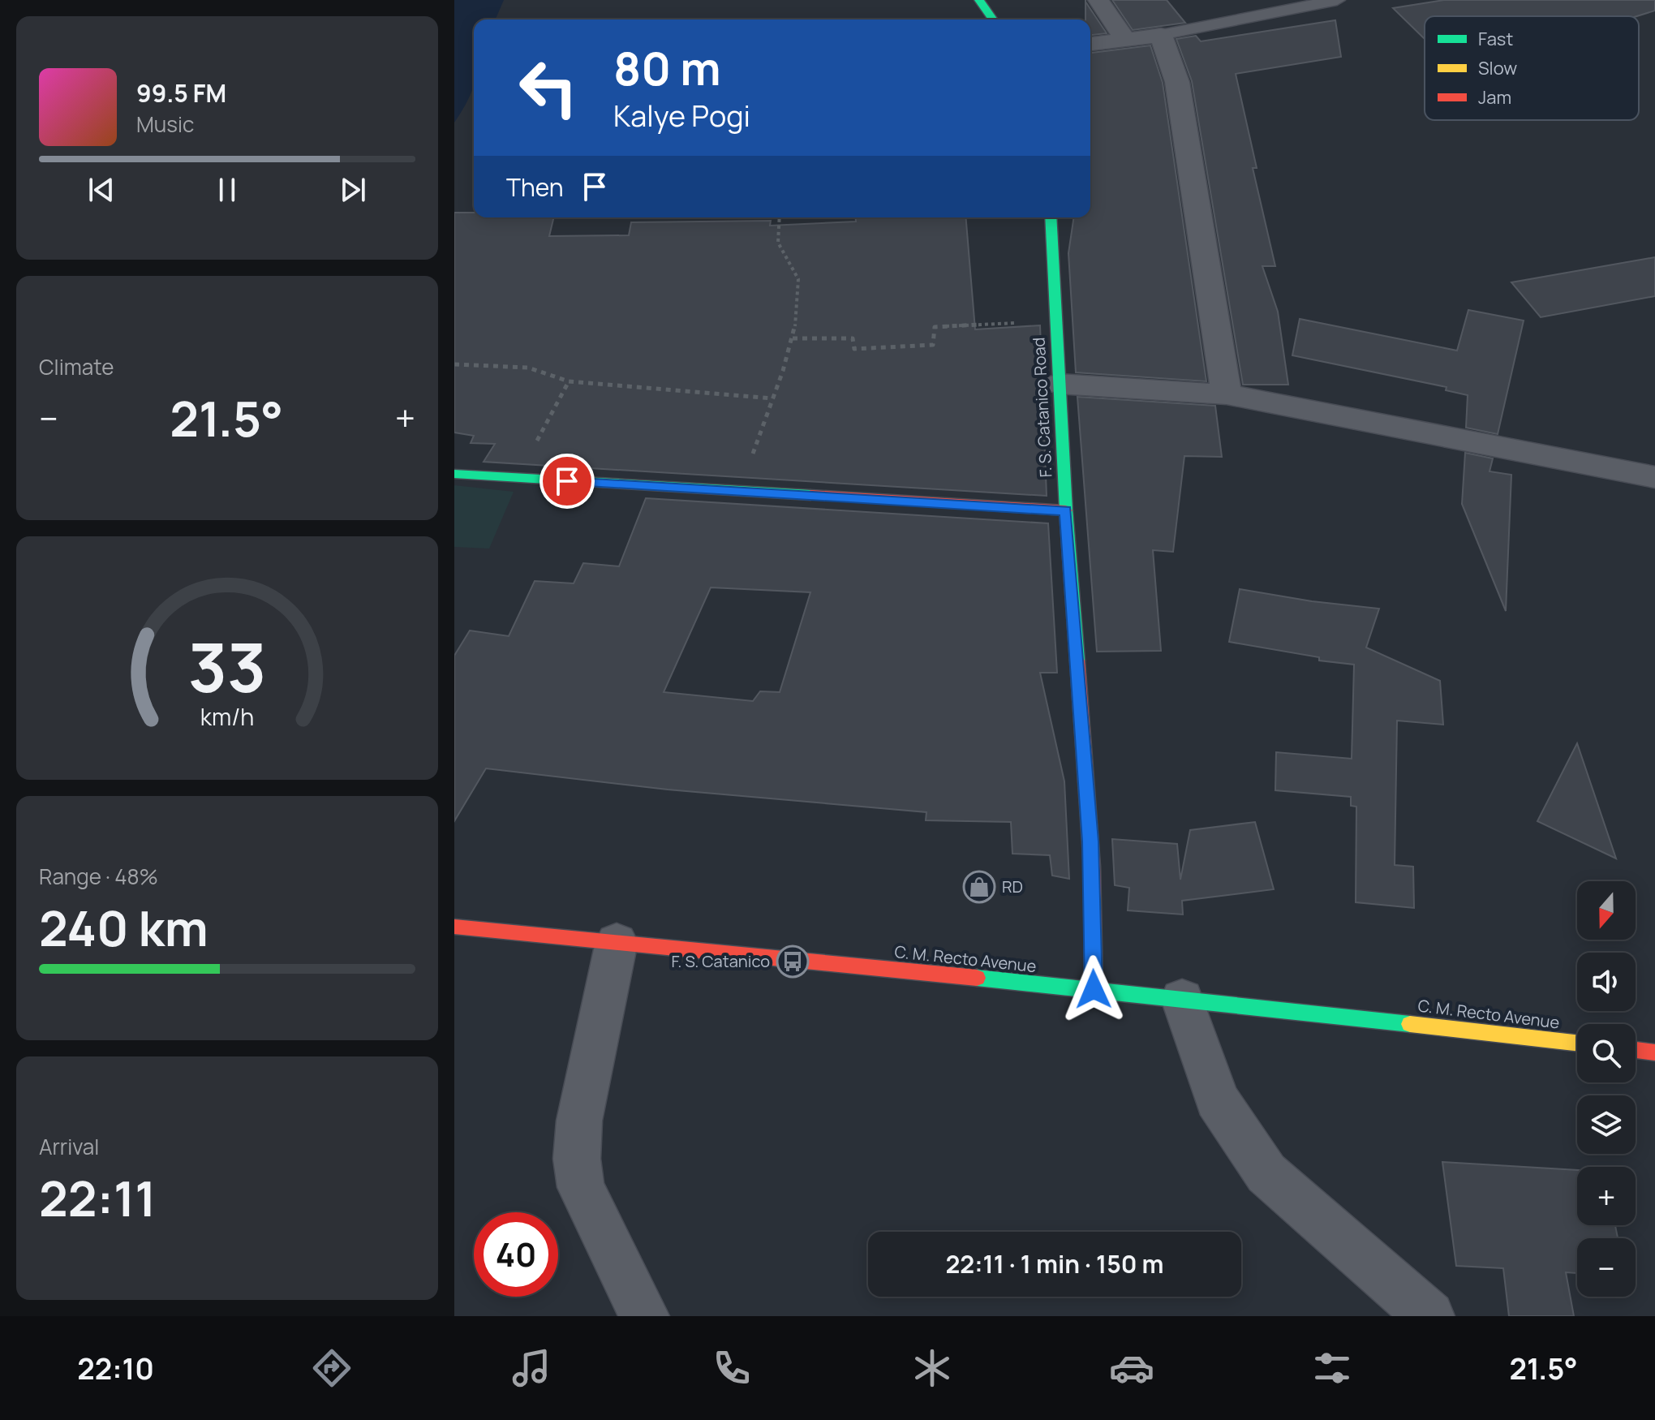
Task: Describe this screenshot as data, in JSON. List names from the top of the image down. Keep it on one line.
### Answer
{"streets":{"main road":["F. S. Catanico Road","C. M. Recto Avenue"]},"crossings":[["F. S. Catanico Road","C. M. Recto Avenue"]],"places":{"shop":["RD"],"bus stop":["F. S. Catanico"]},"legend":["Fast","Slow","Jam"],"north":"bottom","page":{"turn":["80 m","Kalye Pogi"],"song":["99.5 FM","Music"],"then":"Then","tile":["Climate",["Range · 48%","240 km"],["Arrival","22:11"]],"heat":["−","21.5°","+"],"map_buttons":["+","−"],"limit":"40","trip":"22:11 · 1 min · 150 m","tabs":["22:10","21.5°"],"gauge":["33","km/h"]}}
